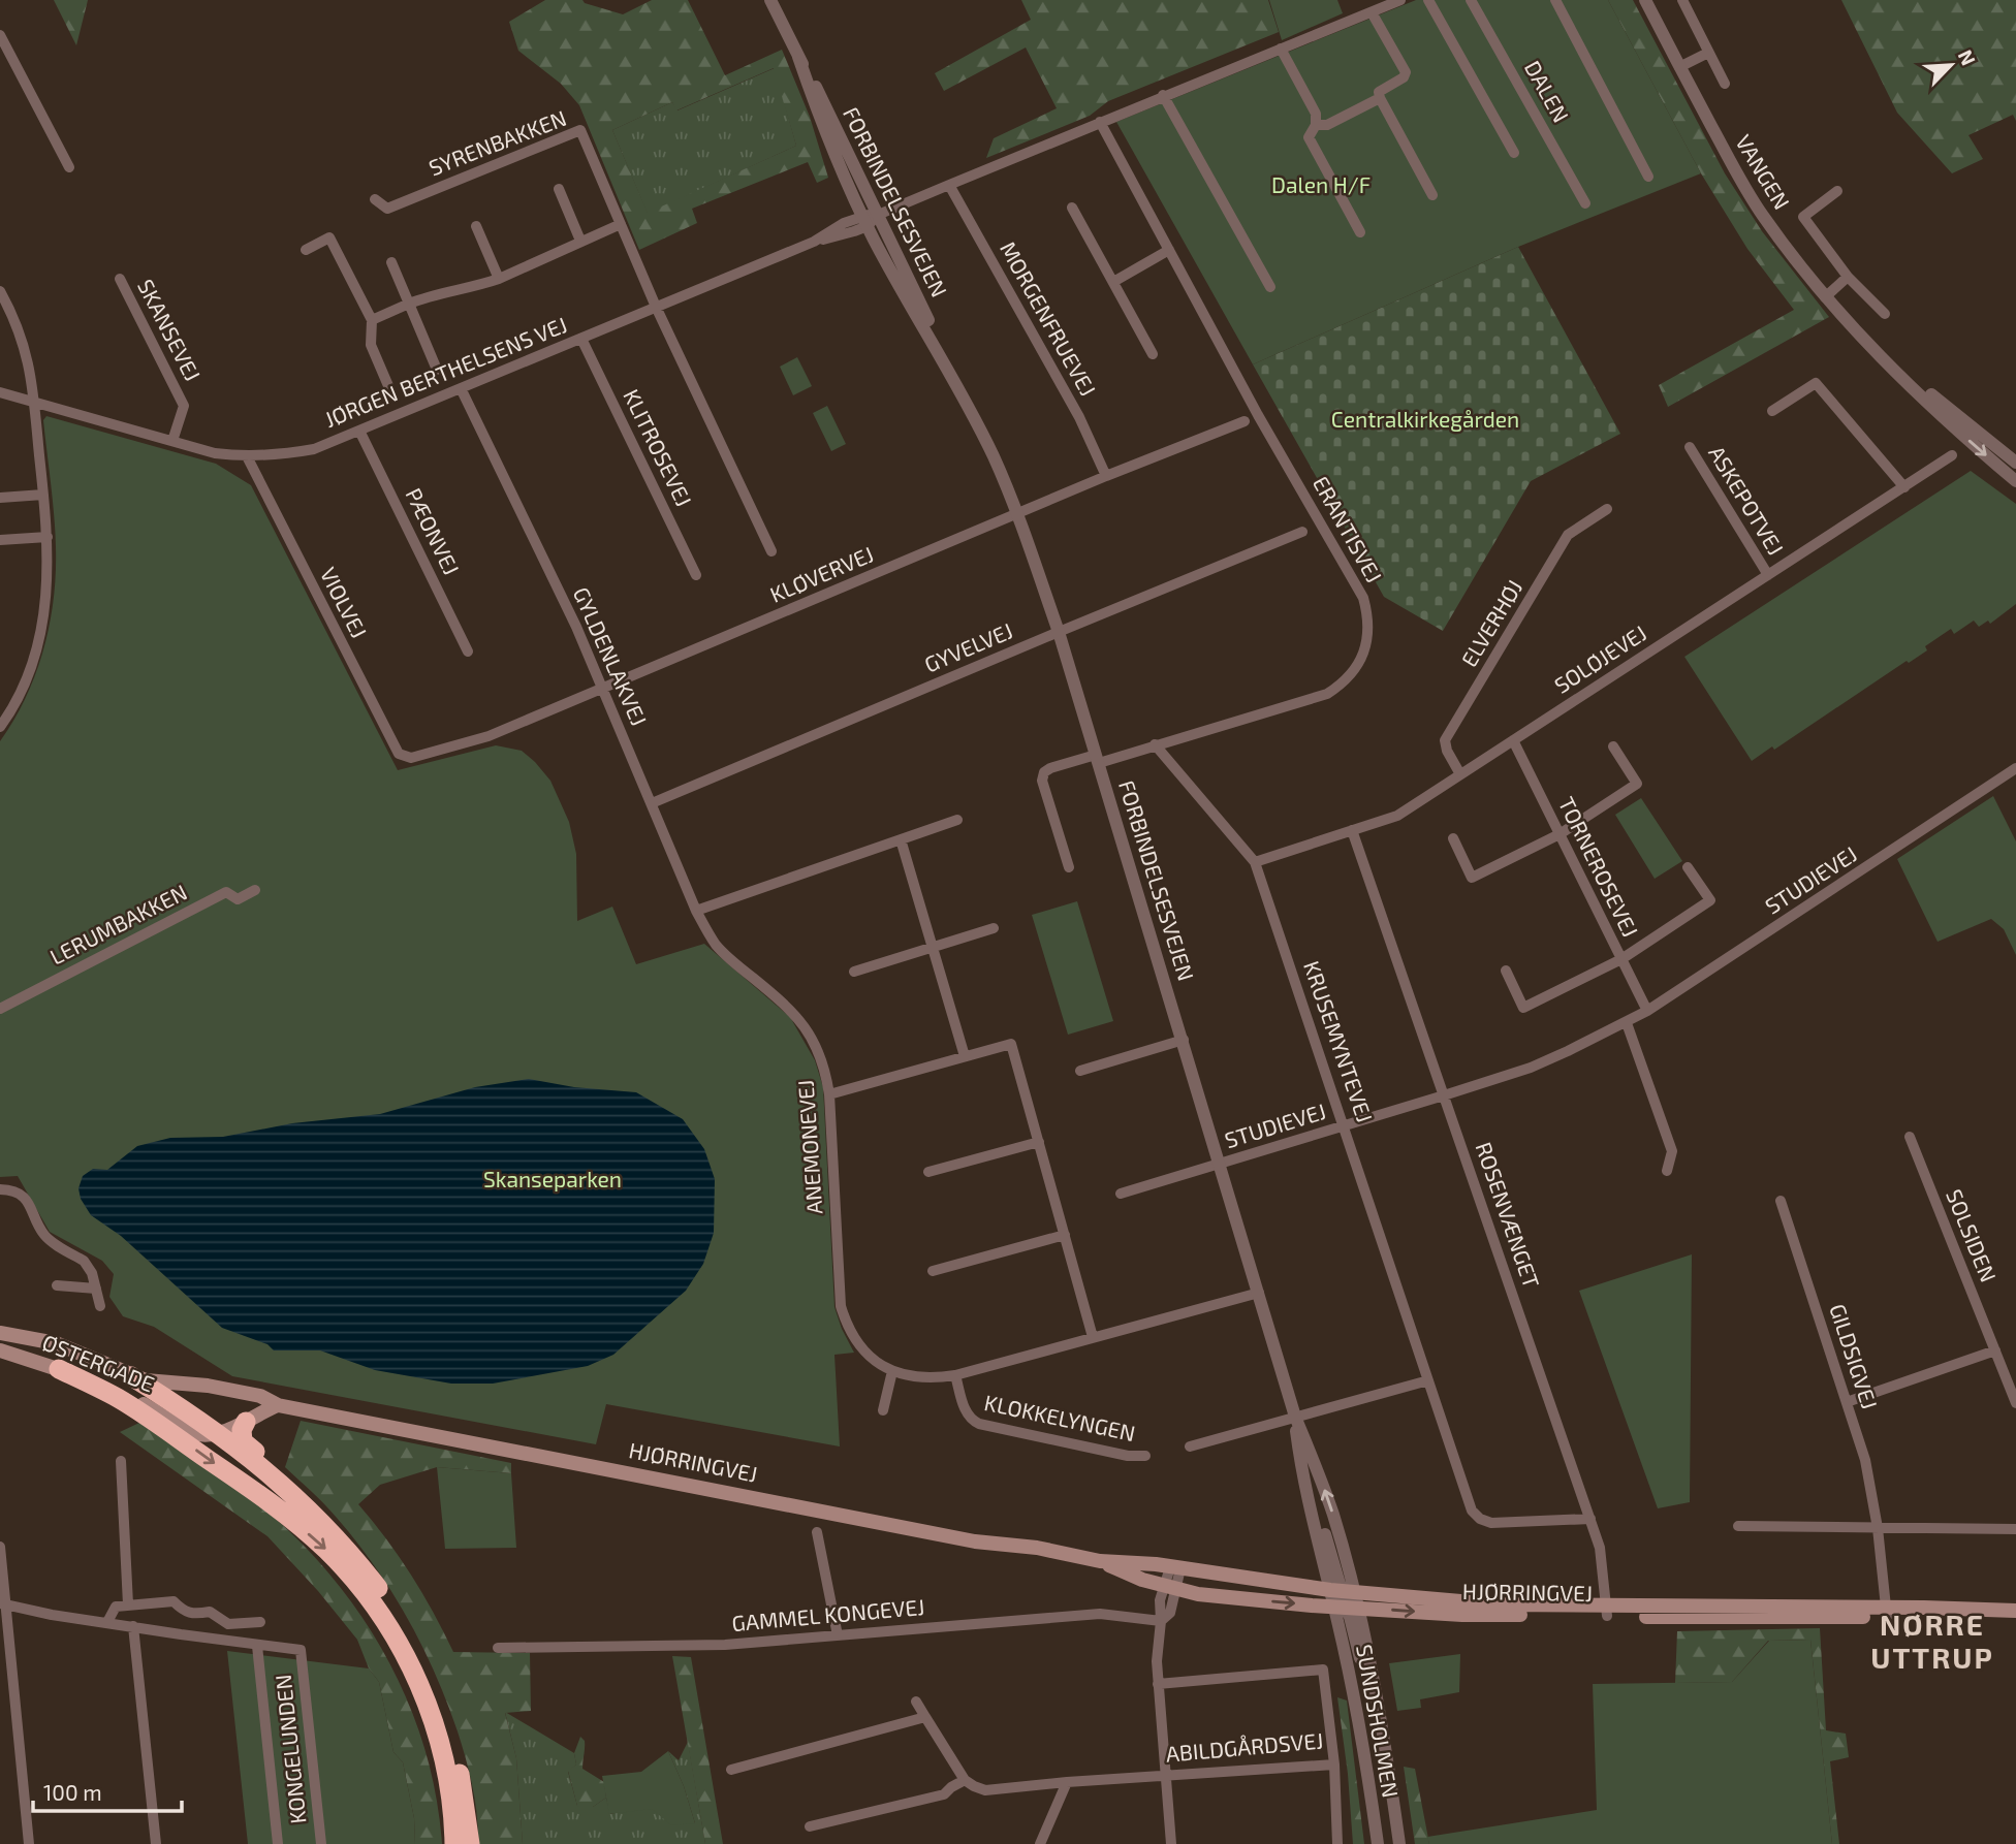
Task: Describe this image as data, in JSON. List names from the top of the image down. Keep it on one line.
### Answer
{"streets":{"main road":["ØSTERGADE","HJØRRINGVEJ"],"street":["DALEN","SYRENBAKKEN","VANGEN","FORBINDELSESVEJEN","MORGENFRUEVEJ","SKANSEVEJ","JØRGEN BERTHELSENS VEJ","KLITROSEVEJ","ASKEPOTVEJ","ERANTISVEJ","PÆONVEJ","KLØVERVEJ","VIOLVEJ","ELVERHØJ","GYVELVEJ","GYLDENLAKVEJ","SOLØJEVEJ","TORNEROSEVEJ","STUDIEVEJ","LERUMBAKKEN","KRUSEMYNTEVEJ","ANEMONEVEJ","ROSENVÆNGET","SOLSIDEN","GILDSIGVEJ","KLOKKELYNGEN","GAMMEL KONGEVEJ","SUNDSHOLMEN","ABILDGÅRDSVEJ","KONGELUNDEN"]},"crossings":[["SYRENBAKKEN","JØRGEN BERTHELSENS VEJ"],["FORBINDELSESVEJEN","JØRGEN BERTHELSENS VEJ"],["FORBINDELSESVEJEN","ERANTISVEJ"],["FORBINDELSESVEJEN","KLØVERVEJ"],["FORBINDELSESVEJEN","GYVELVEJ"],["FORBINDELSESVEJEN","STUDIEVEJ"],["FORBINDELSESVEJEN","ANEMONEVEJ"],["FORBINDELSESVEJEN","HJØRRINGVEJ"],["FORBINDELSESVEJEN","SUNDSHOLMEN"],["MORGENFRUEVEJ","JØRGEN BERTHELSENS VEJ"],["MORGENFRUEVEJ","KLØVERVEJ"],["JØRGEN BERTHELSENS VEJ","KLITROSEVEJ"],["JØRGEN BERTHELSENS VEJ","ERANTISVEJ"],["JØRGEN BERTHELSENS VEJ","PÆONVEJ"],["JØRGEN BERTHELSENS VEJ","VIOLVEJ"],["JØRGEN BERTHELSENS VEJ","GYLDENLAKVEJ"],["ASKEPOTVEJ","SOLØJEVEJ"],["ERANTISVEJ","KRUSEMYNTEVEJ"],["KLØVERVEJ","VIOLVEJ"],["KLØVERVEJ","GYLDENLAKVEJ"],["ELVERHØJ","SOLØJEVEJ"],["GYVELVEJ","GYLDENLAKVEJ"],["GYLDENLAKVEJ","ANEMONEVEJ"],["SOLØJEVEJ","TORNEROSEVEJ"],["SOLØJEVEJ","KRUSEMYNTEVEJ"],["SOLØJEVEJ","ROSENVÆNGET"],["TORNEROSEVEJ","STUDIEVEJ"],["STUDIEVEJ","KRUSEMYNTEVEJ"],["STUDIEVEJ","ROSENVÆNGET"],["KRUSEMYNTEVEJ","ROSENVÆNGET"],["ANEMONEVEJ","KLOKKELYNGEN"],["ROSENVÆNGET","HJØRRINGVEJ"],["GILDSIGVEJ","HJØRRINGVEJ"],["ØSTERGADE","HJØRRINGVEJ"],["HJØRRINGVEJ","SUNDSHOLMEN"]],"districts":["NØRRE UTTRUP"],"parks":["Dalen H/F","Centralkirkegården","Skanseparken"],"scale_bar":"100 m","north":"top right"}
